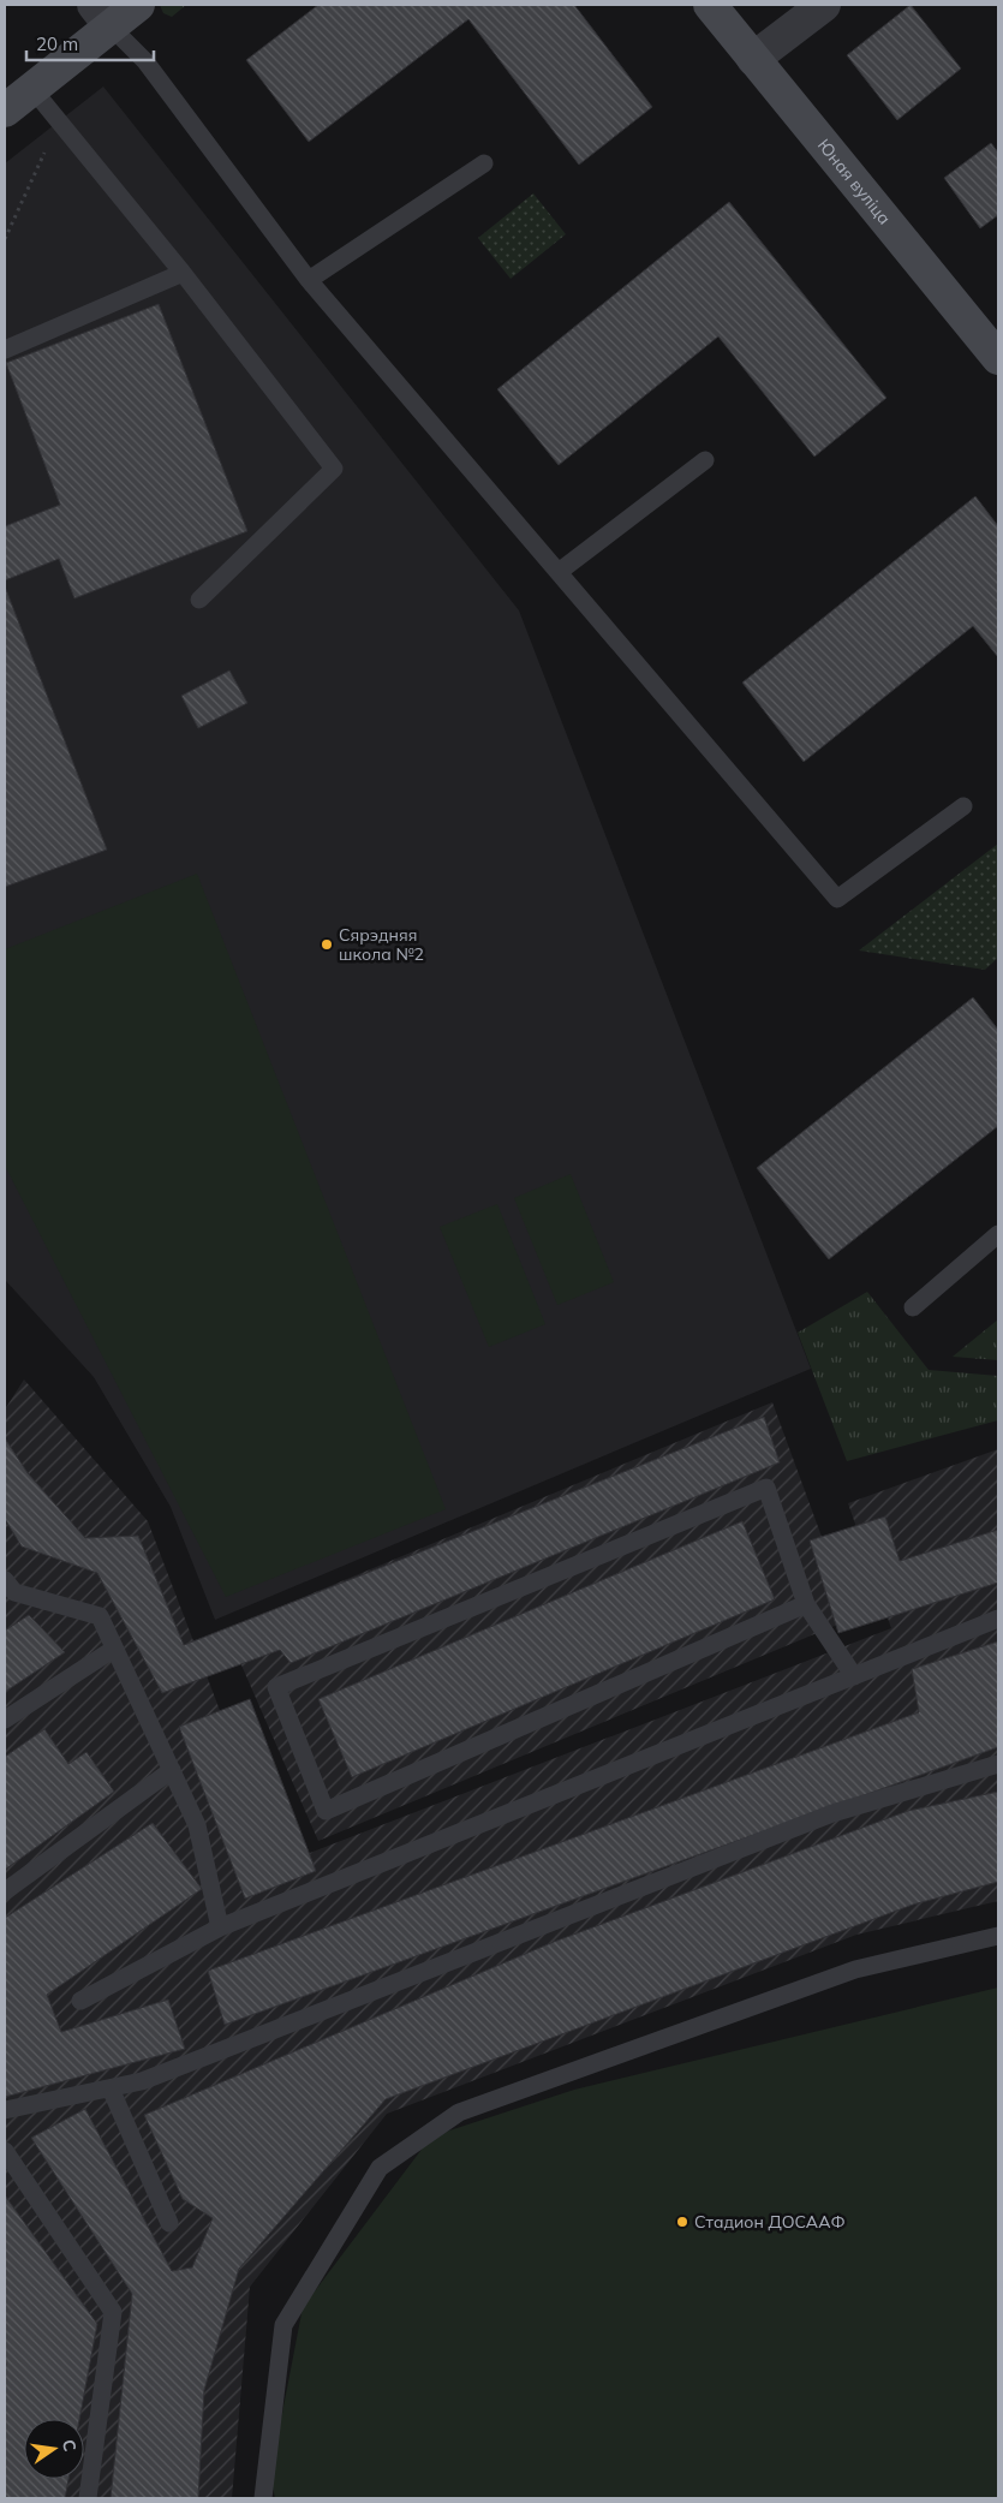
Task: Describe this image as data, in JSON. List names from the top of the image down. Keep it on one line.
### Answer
{"streets":{"street":["Юная вуліца"]},"places":["Сярэдняя школа №2","Стадион ДОСААФ"],"scale_bar":"20 m","north":"right"}
